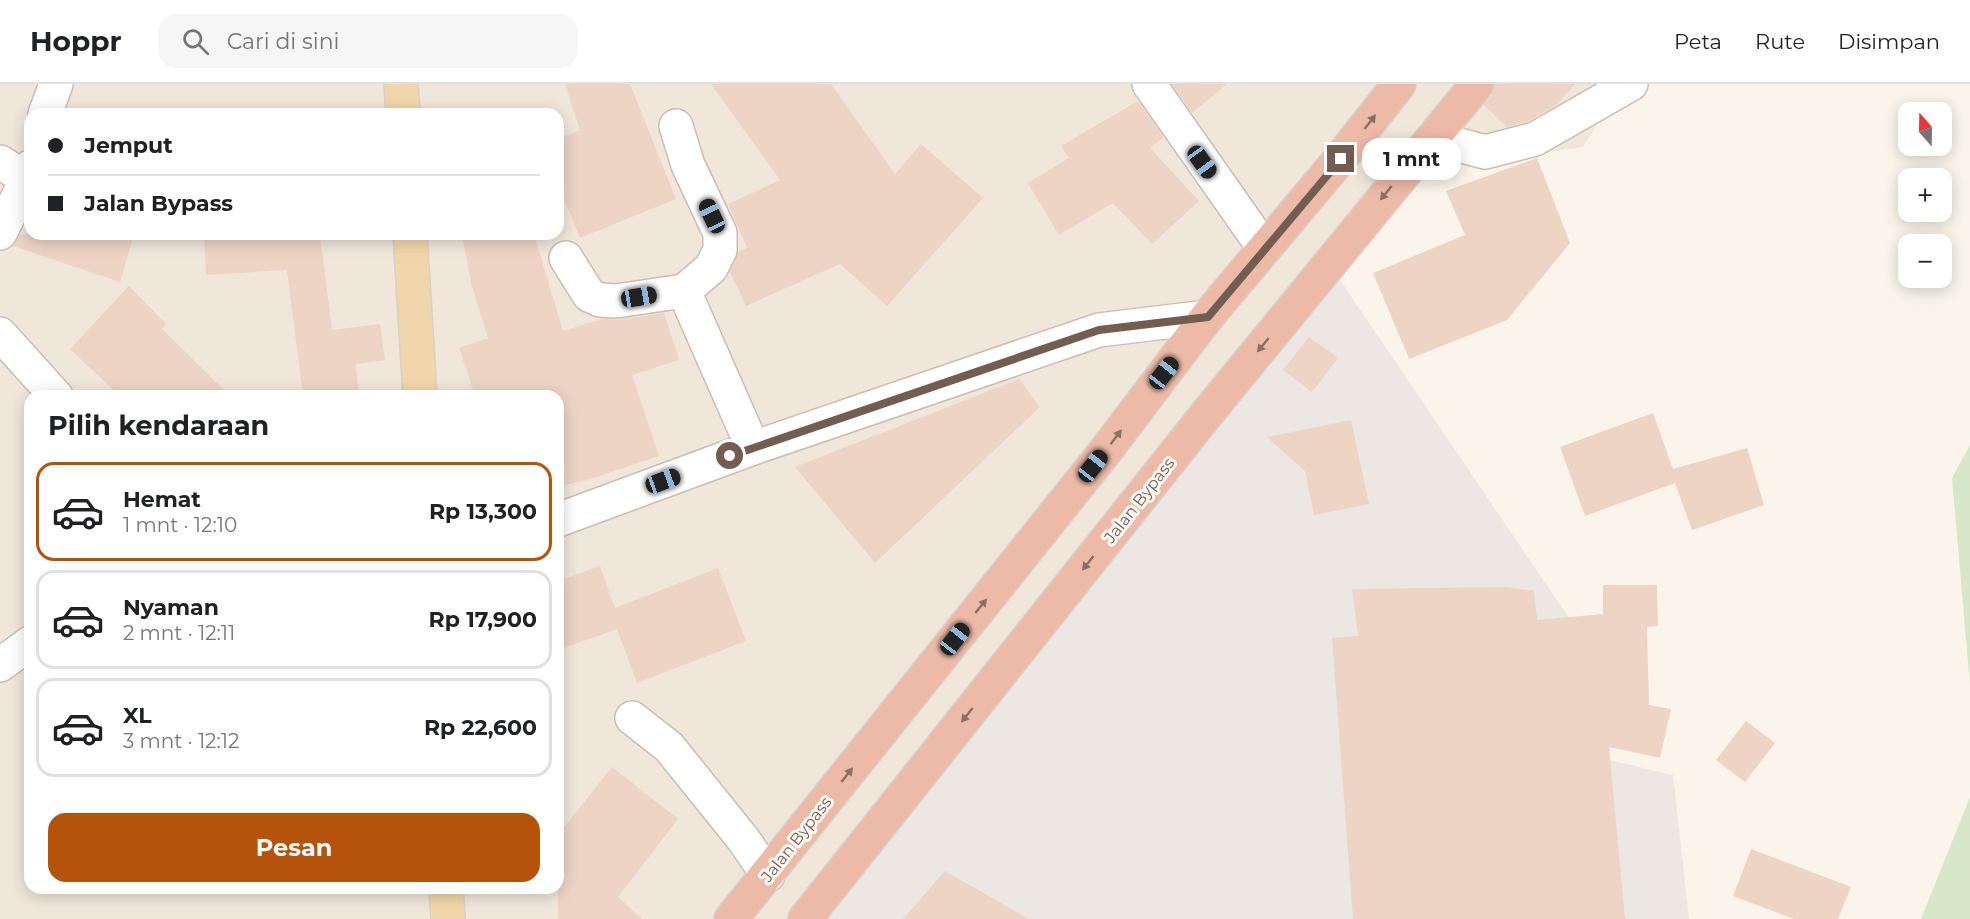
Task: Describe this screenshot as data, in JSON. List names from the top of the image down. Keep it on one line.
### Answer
{"streets":{"highway":["Jalan Bypass"]},"north":"top","page":{"header":"Hoppr","search":"Cari di sini","nav":["Peta","Rute","Disimpan"],"map_buttons":["+","−"],"banner":["Jemput","Jalan Bypass"],"bubble":"1 mnt","heading":"Pilih kendaraan","list":[{"name":"Hemat","note":"1 mnt · 12:10","value":"Rp 13,300"},{"name":"Nyaman","note":"2 mnt · 12:11","value":"Rp 17,900"},{"name":"XL","note":"3 mnt · 12:12","value":"Rp 22,600"}],"buttons":"Pesan"}}
